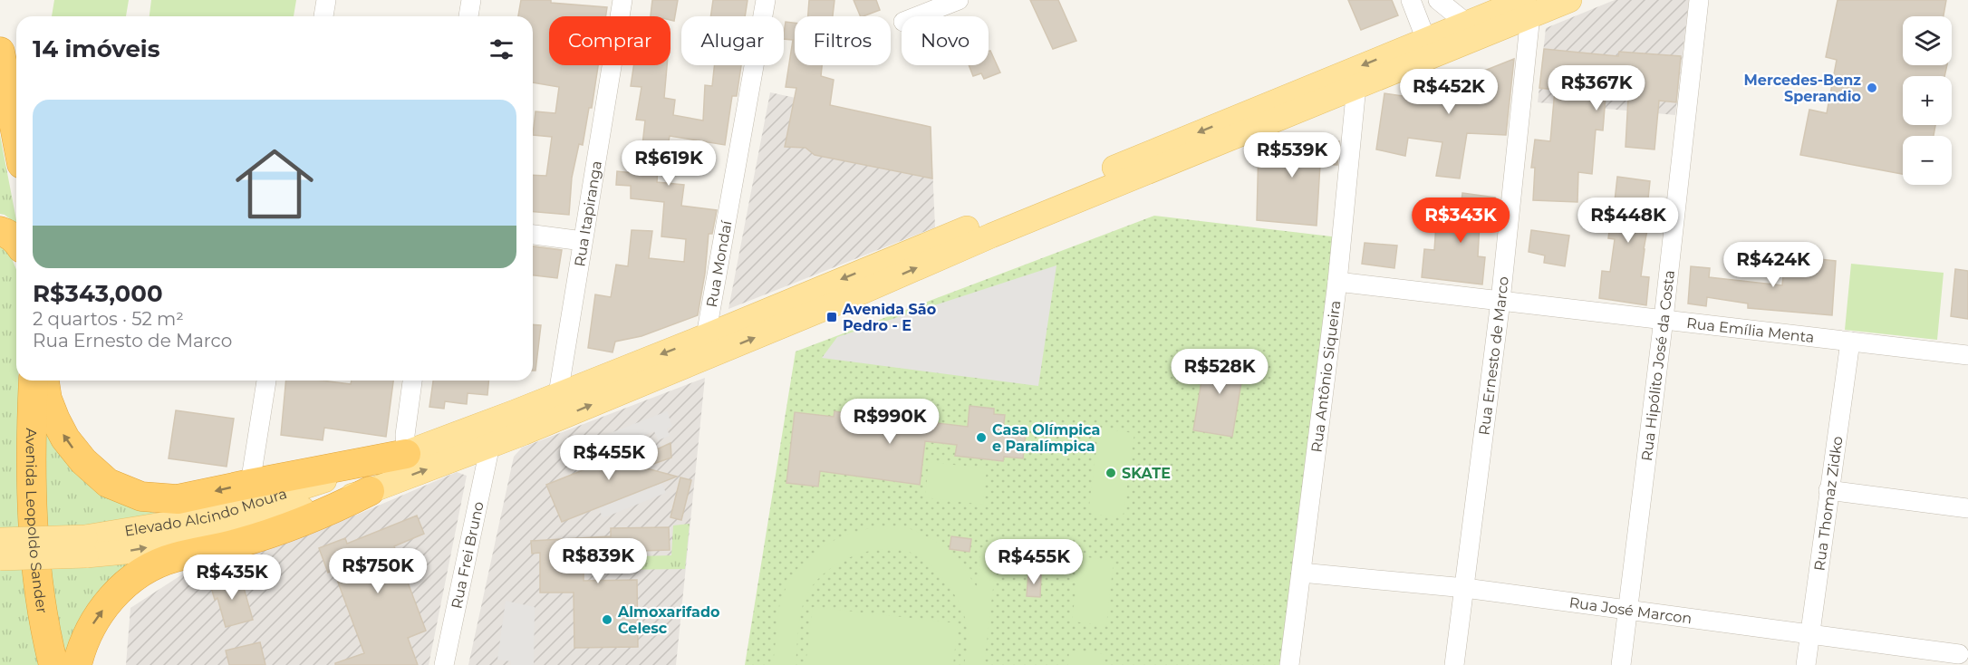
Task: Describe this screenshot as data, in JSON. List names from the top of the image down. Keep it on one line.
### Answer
{"streets":{"highway":["Avenida Leopoldo Sander"],"main road":["Elevado Alcindo Moura"],"street":["Rua Itapiranga","Rua Mondaí","Rua Emília Menta","Rua Ernesto de Marco","Rua Hipólito José da Costa","Rua Antônio Siqueira","Rua Thomaz Zidko","Rua Frei Bruno","Rua José Marcon"]},"crossings":[["Rua Emília Menta","Rua Ernesto de Marco"],["Rua Emília Menta","Rua Hipólito José da Costa"],["Rua Emília Menta","Rua Antônio Siqueira"],["Rua Emília Menta","Rua Thomaz Zidko"],["Rua Ernesto de Marco","Rua José Marcon"],["Rua Hipólito José da Costa","Rua José Marcon"],["Rua Antônio Siqueira","Rua José Marcon"],["Rua Thomaz Zidko","Rua José Marcon"]],"places":{"other":["Mercedes-Benz Sperandio","Casa Olímpica e Paralímpica","SKATE","Almoxarifado Celesc"],"transit":["Avenida São Pedro - E"]},"page":{"map_buttons":["+","−"],"chip":["Comprar","Alugar","Filtros","Novo"],"heading":"14 imóveis","price":["R$367K","R$452K","R$539K","R$619K","R$343K","R$448K","R$424K","R$528K","R$990K","R$455K","R$839K","R$455K","R$750K","R$435K"],"list":[{"name":"R$343,000","note":"2 quartos · 52 m² · Rua Ernesto de Marco"}]}}
